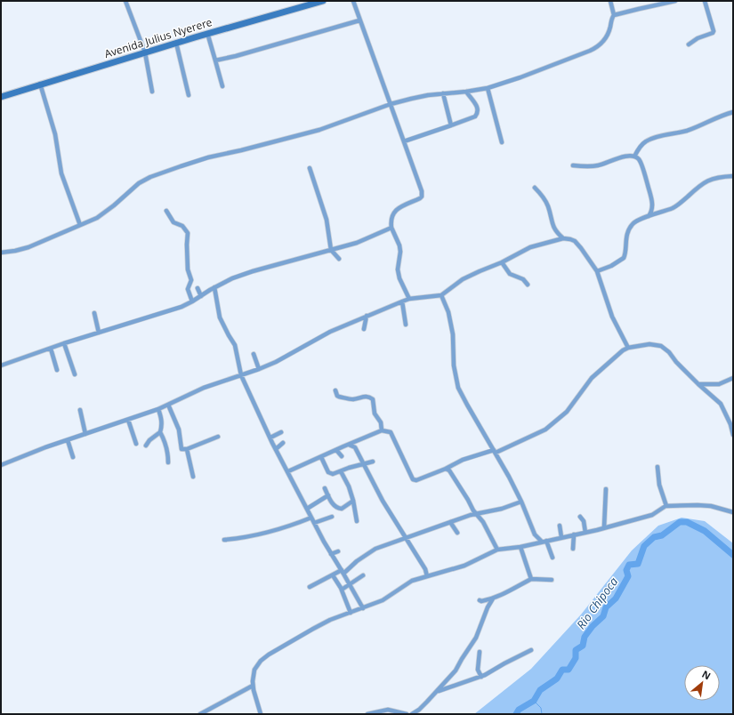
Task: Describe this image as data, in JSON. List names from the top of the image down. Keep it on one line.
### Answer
{"streets":{"street":["Avenida Julius Nyerere"]},"water":["Rio Chipoca"],"north":"top right"}
